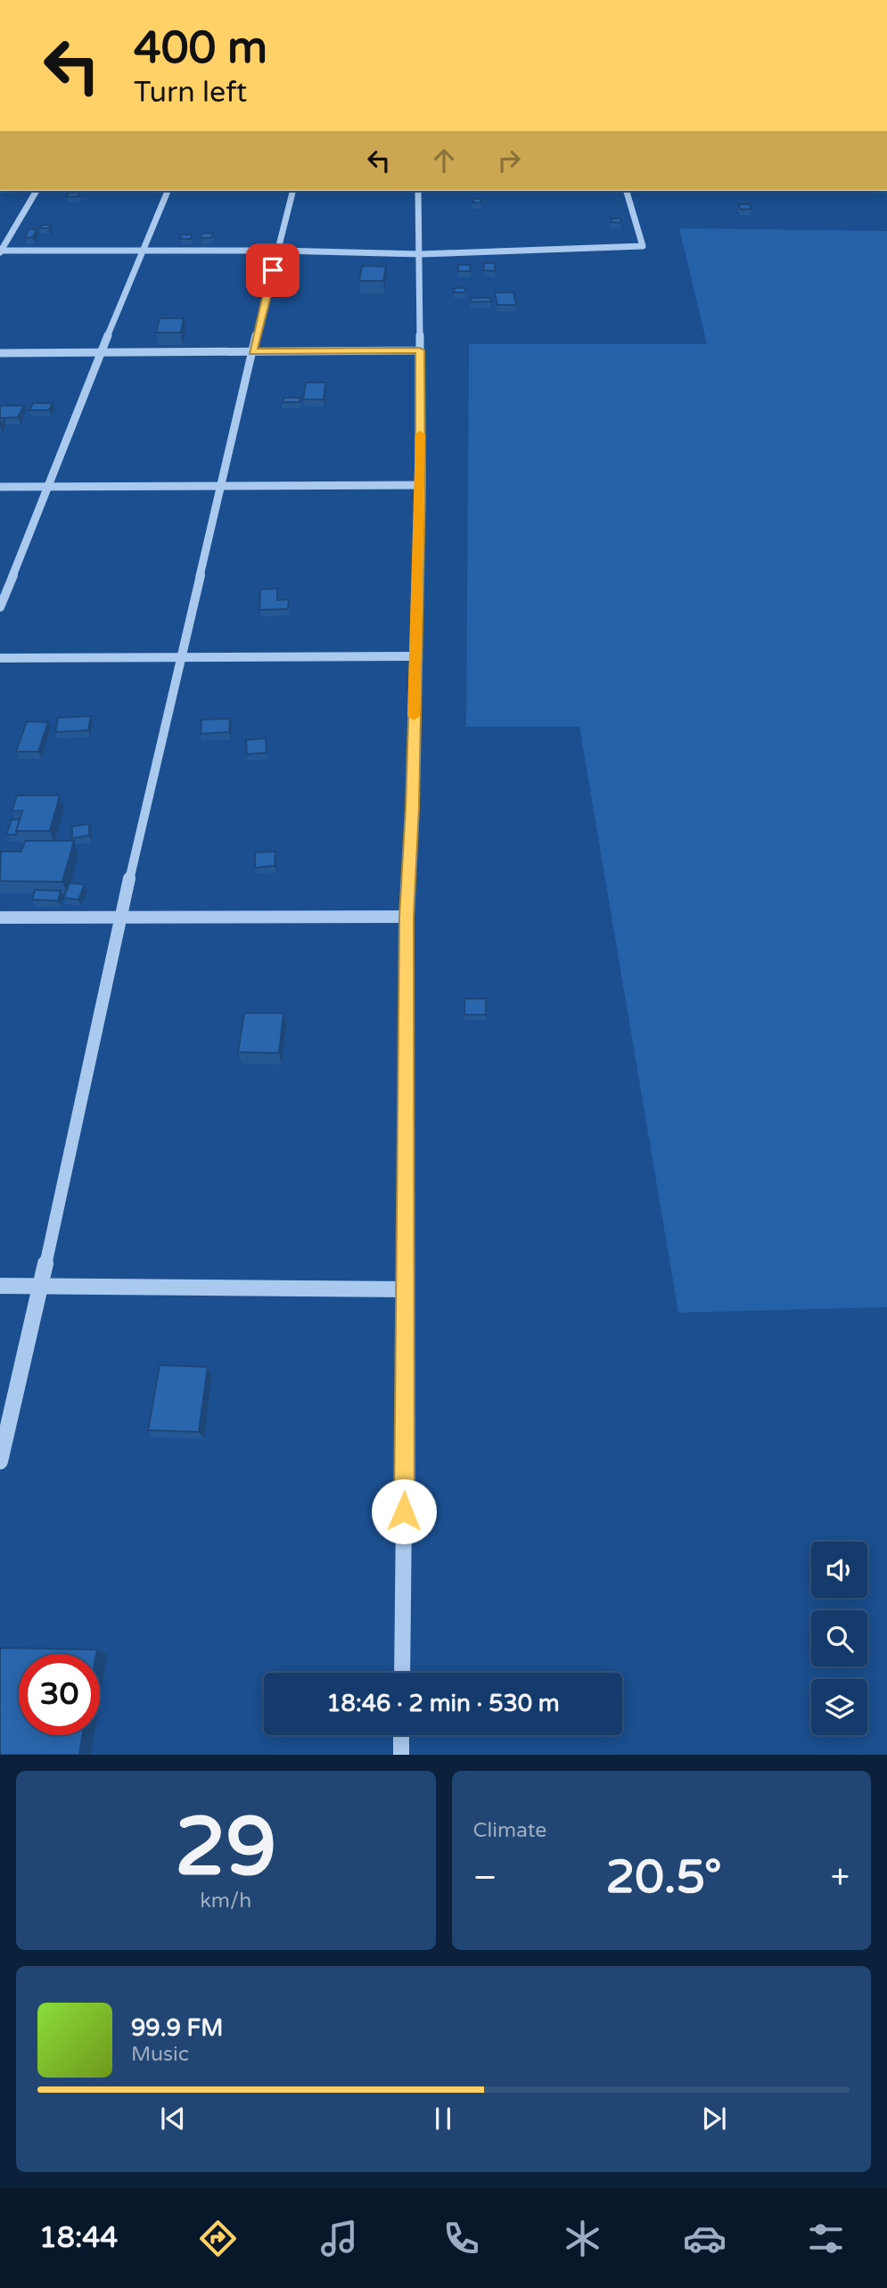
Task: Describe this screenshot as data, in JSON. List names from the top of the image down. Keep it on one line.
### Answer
{"page":{"turn":["400 m","Turn left"],"limit":"30","trip":"18:46 · 2 min · 530 m","tile":[["29","km/h"],"Climate"],"heat":["−","20.5°","+"],"song":["99.9 FM","Music"],"tabs":"18:44"}}
